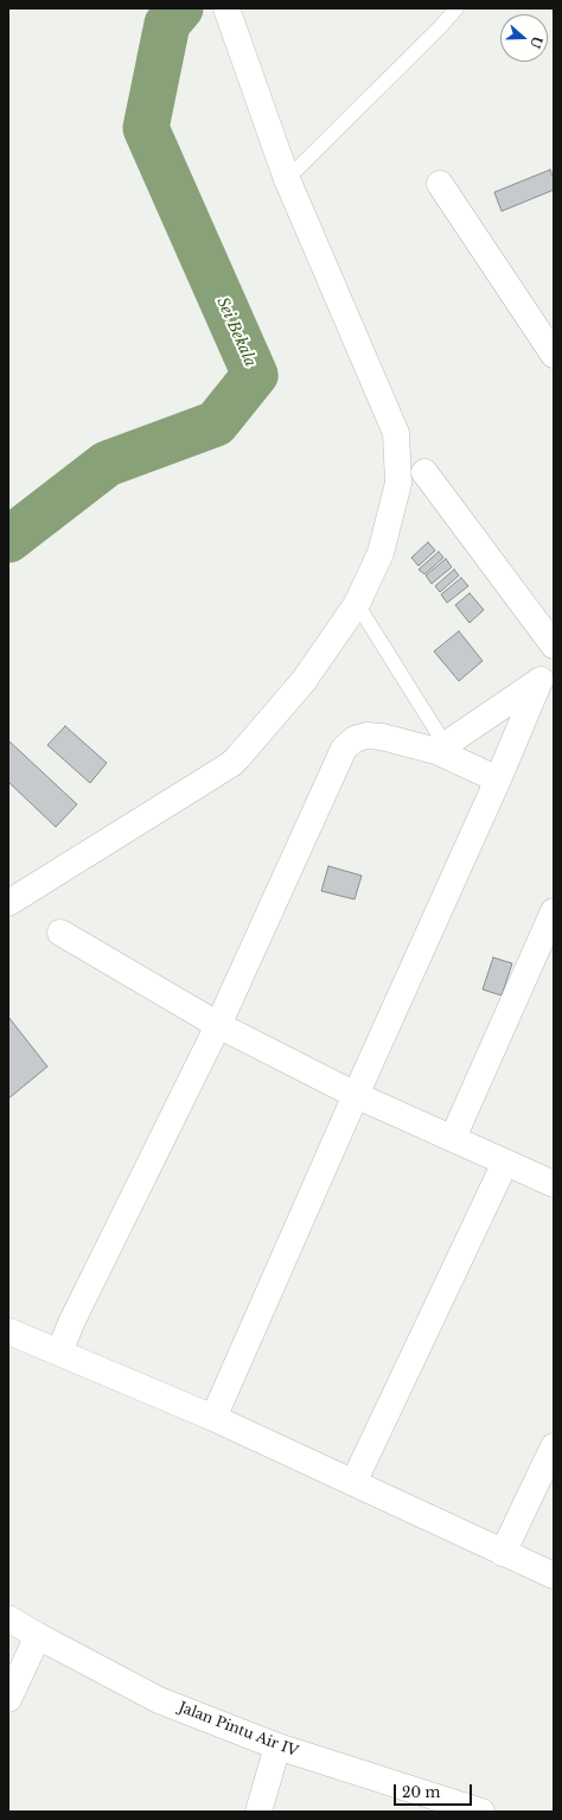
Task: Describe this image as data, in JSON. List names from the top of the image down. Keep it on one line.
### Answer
{"streets":{"street":["Jalan Pintu Air IV"]},"water":["Sei Bekala"],"scale_bar":"20 m","north":"right"}
